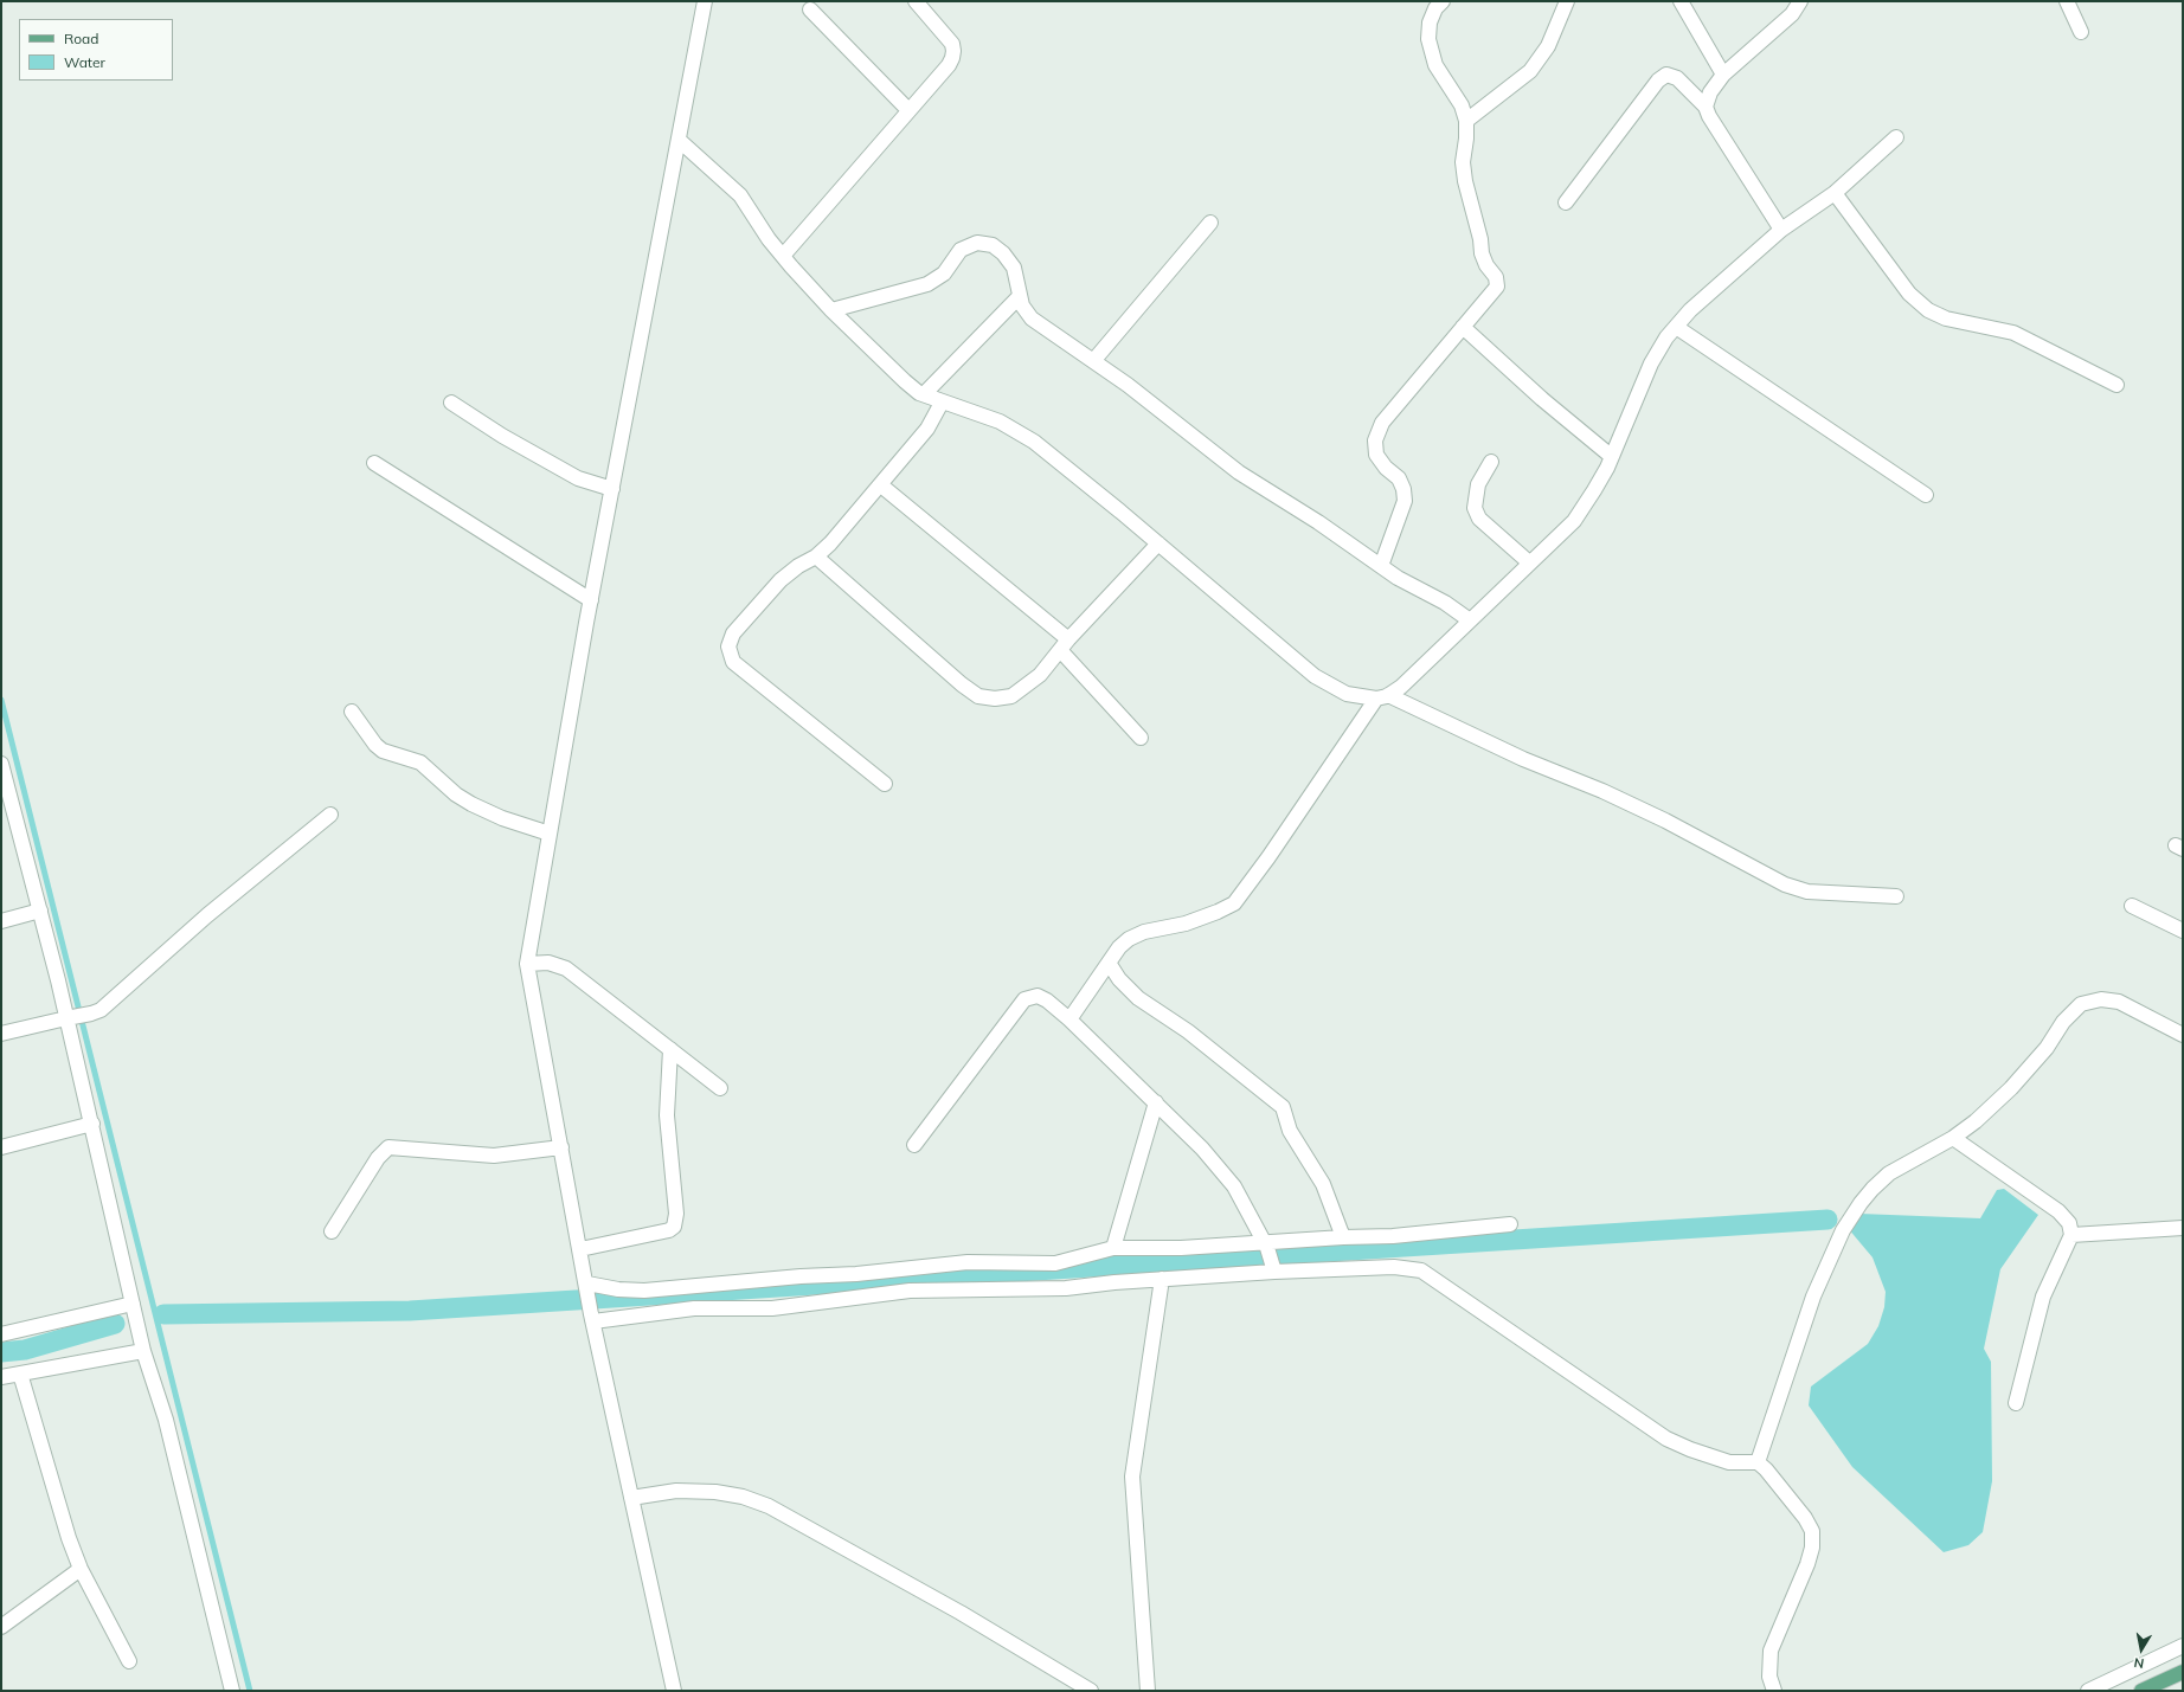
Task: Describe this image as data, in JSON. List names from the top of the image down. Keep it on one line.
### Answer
{"legend":["Road","Water"],"north":"bottom"}
